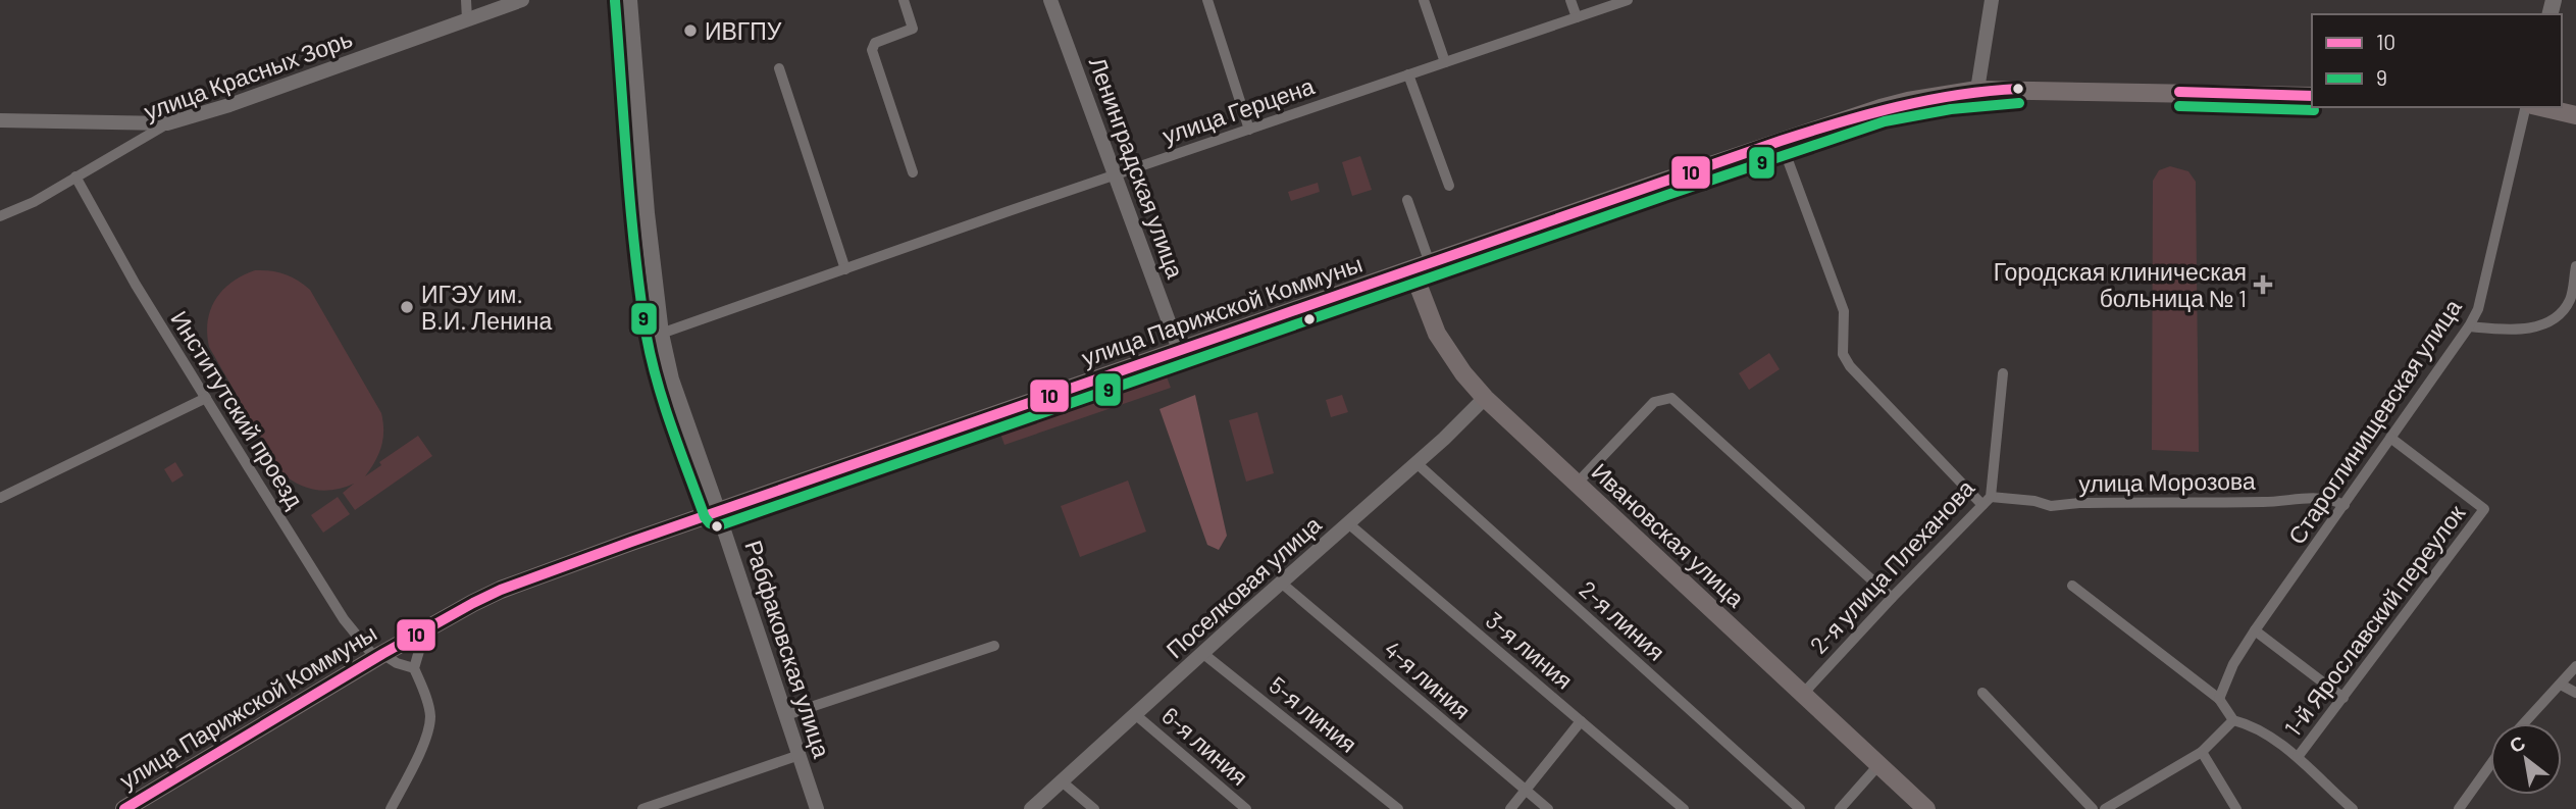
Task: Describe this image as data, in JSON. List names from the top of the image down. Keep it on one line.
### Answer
{"streets":{"main road":["улица Парижской Коммуны","Ивановская улица","Рабфаковская улица"],"street":["улица Красных Зорь","улица Герцена","Ленинградская улица","Институтский проезд","Староглинищевская улица","улица Морозова","2-я улица Плеханова","Поселковая улица","2-я линия","1-й Ярославский переулок","3-я линия","4-я линия","5-я линия","6-я линия"]},"crossings":[["улица Красных Зорь","Институтский проезд"],["улица Герцена","Ленинградская улица"],["улица Герцена","Рабфаковская улица"],["Ленинградская улица","улица Парижской Коммуны"],["улица Парижской Коммуны","Институтский проезд"],["улица Парижской Коммуны","Ивановская улица"],["улица Парижской Коммуны","Рабфаковская улица"],["Староглинищевская улица","улица Морозова"],["Староглинищевская улица","1-й Ярославский переулок"],["улица Морозова","2-я улица Плеханова"],["Ивановская улица","2-я улица Плеханова"],["Ивановская улица","Поселковая улица"],["Поселковая улица","2-я линия"],["Поселковая улица","3-я линия"],["Поселковая улица","4-я линия"],["Поселковая улица","5-я линия"],["Поселковая улица","6-я линия"]],"places":{"other":["ИВГПУ","ИГЭУ им. В.И. Ленина"],"health":["Городская клиническая больница № 1"]},"lines":["transit line 9","transit line 10"],"legend":["10","9"],"north":"top left"}
